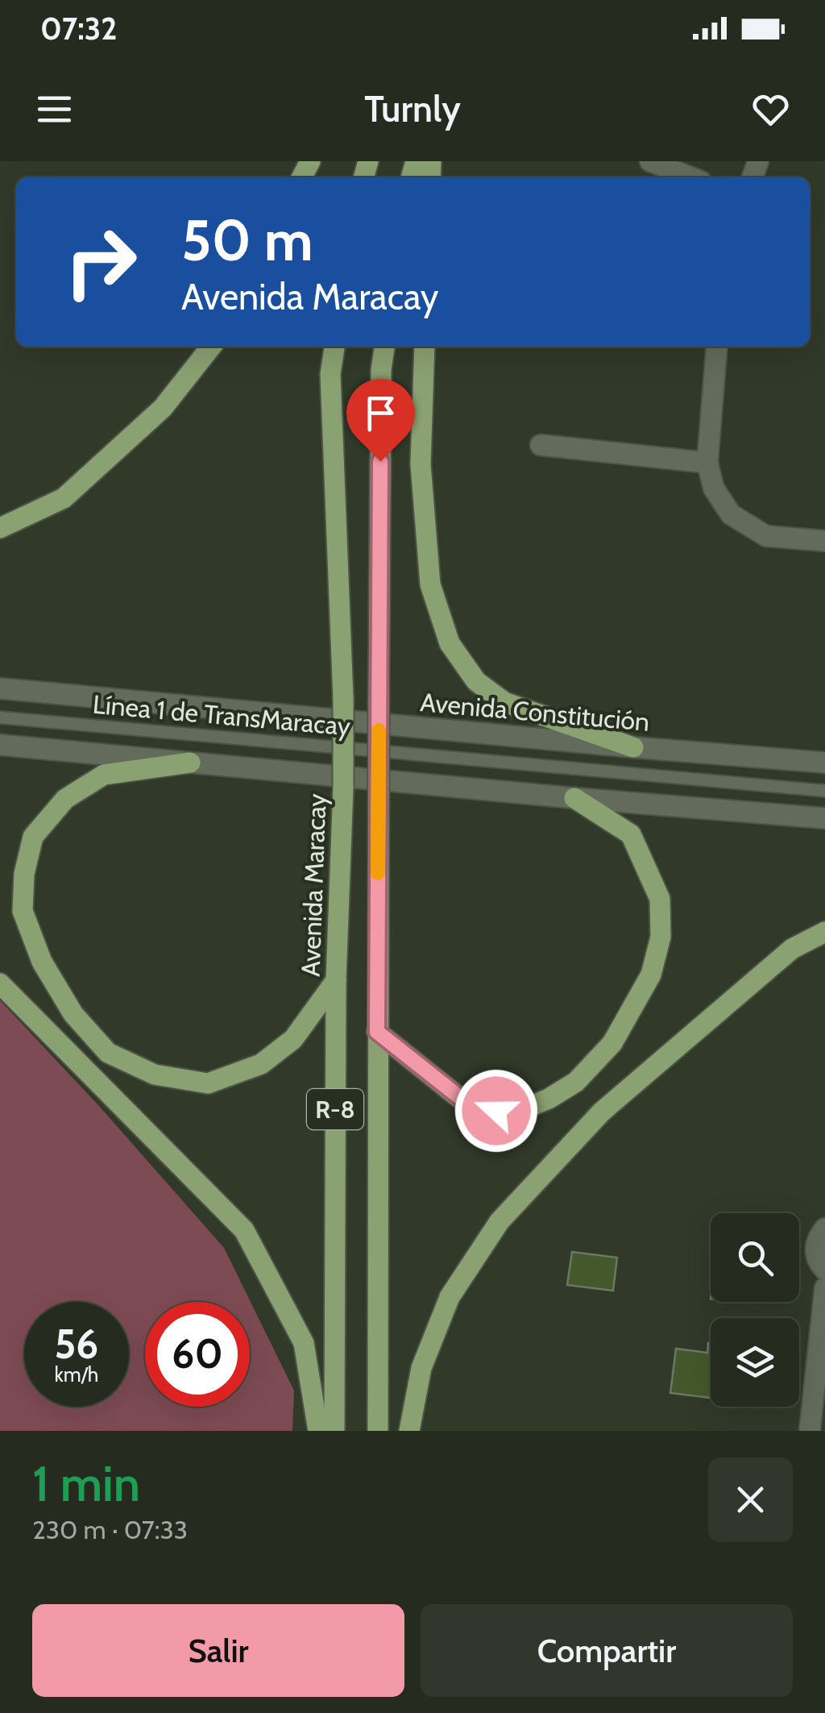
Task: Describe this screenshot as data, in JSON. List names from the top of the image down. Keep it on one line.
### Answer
{"streets":{"main road":["Avenida Maracay","R-8"],"street":["Avenida Constitución"],"lane":["Línea 1 de TransMaracay"]},"page":{"status":"07:32","header":"Turnly","turn":["50 m","Avenida Maracay"],"speed":"56 km/h","limit":"60","heading":["1 min","230 m · 07:33"],"buttons":["Salir","Compartir"]}}
